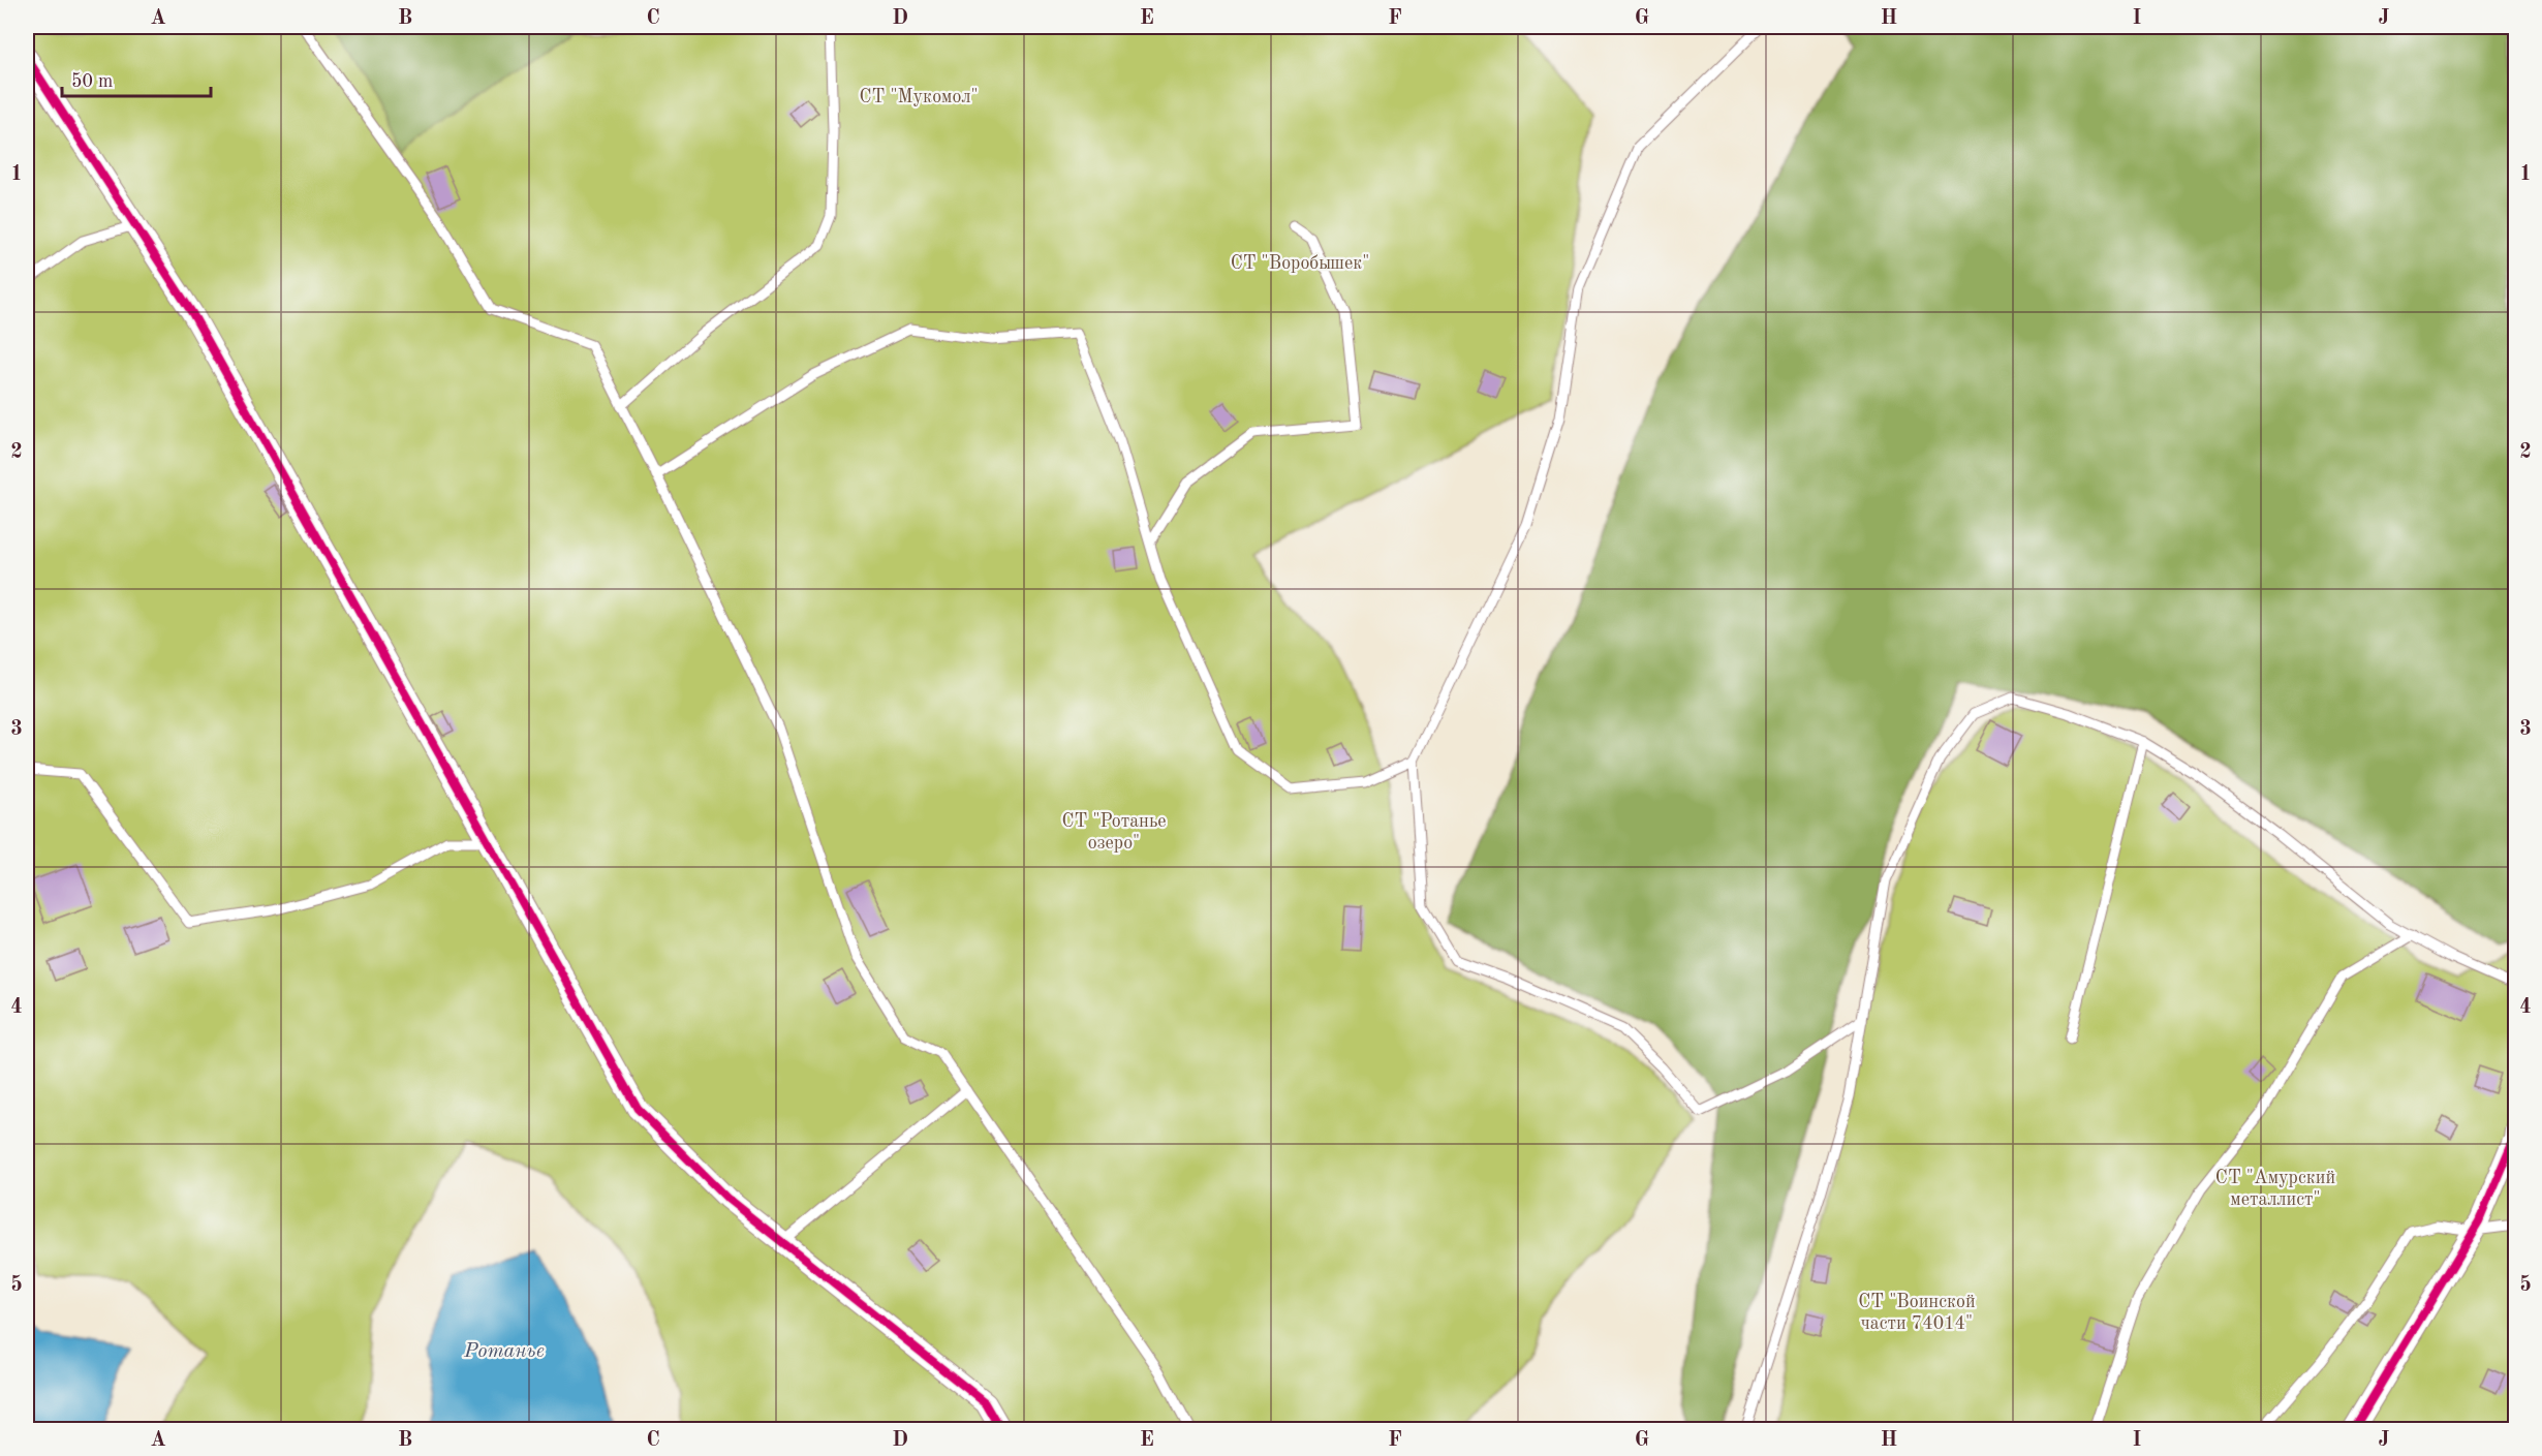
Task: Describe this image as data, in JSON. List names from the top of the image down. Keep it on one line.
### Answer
{"water":["Ротанье"],"parks":["СТ \"Мукомол\"","СТ \"Воробышек\"","СТ \"Ротанье озеро\"","СТ \"Амурский металлист\"","СТ \"Воинской части 74014\""],"scale_bar":"50 m","grid":{"columns":["A","B","C","D","E","F","G","H","I","J"],"rows":["1","2","3","4","5"]}}
